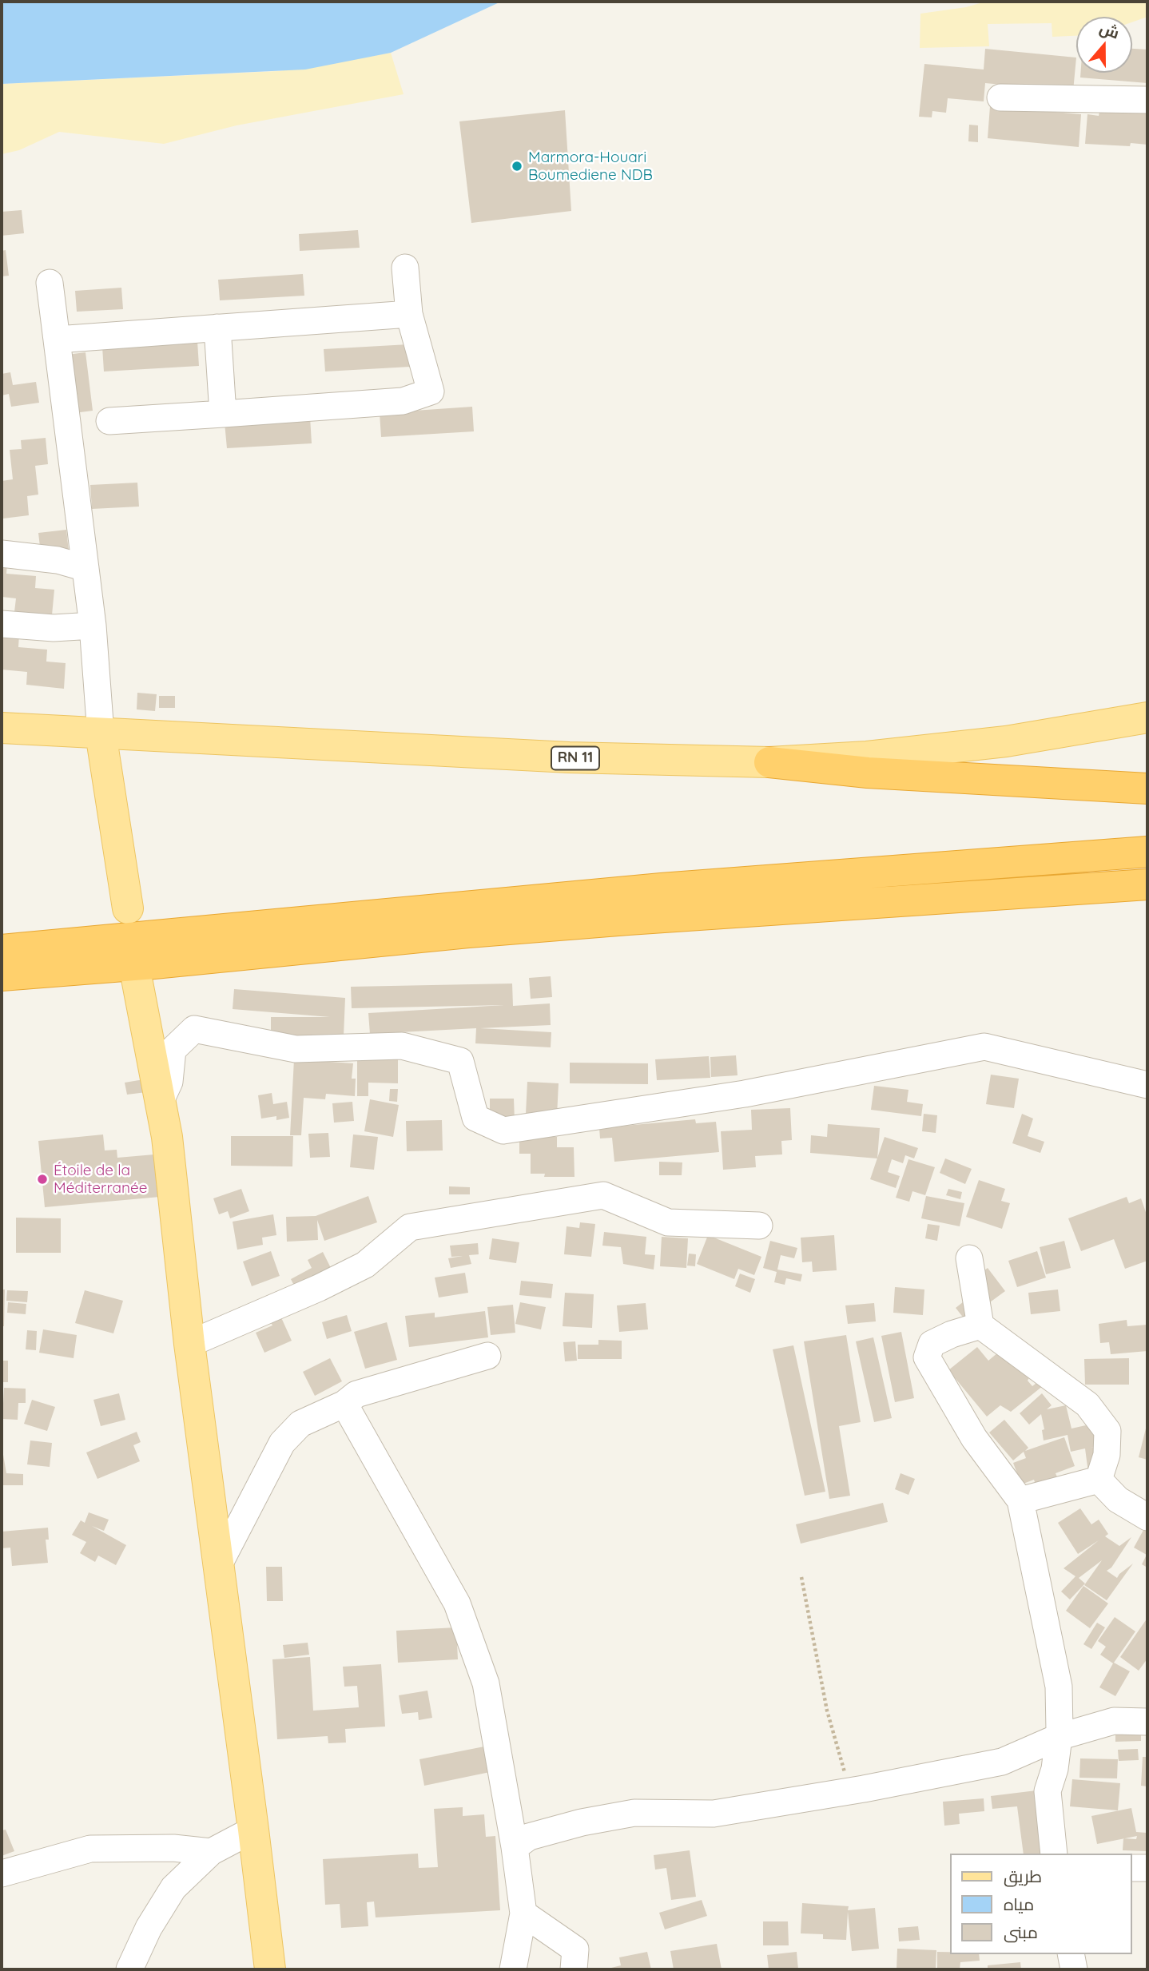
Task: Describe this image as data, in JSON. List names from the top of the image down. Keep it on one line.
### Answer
{"streets":{"main road":["RN 11"]},"places":["Marmora-Houari Boumediene NDB","Étoile de la Méditerranée"],"legend":["طريق","مياه","مبنى"],"north":"top"}
